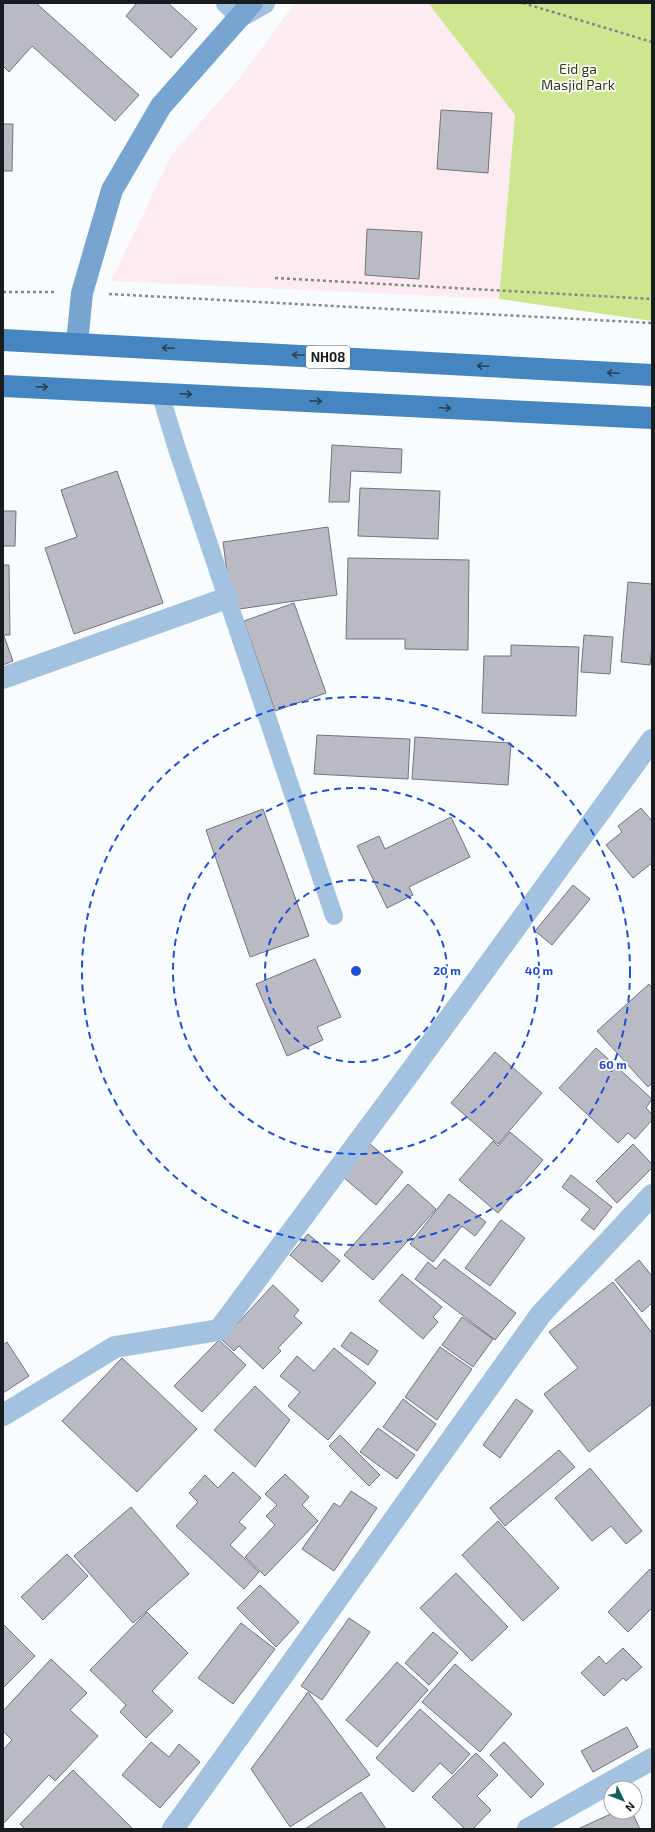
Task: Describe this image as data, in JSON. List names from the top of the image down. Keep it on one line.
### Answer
{"streets":{"highway":["NH08"]},"parks":["Eid ga Masjid Park"],"north":"bottom right","rings":["20 m","40 m","60 m"]}
